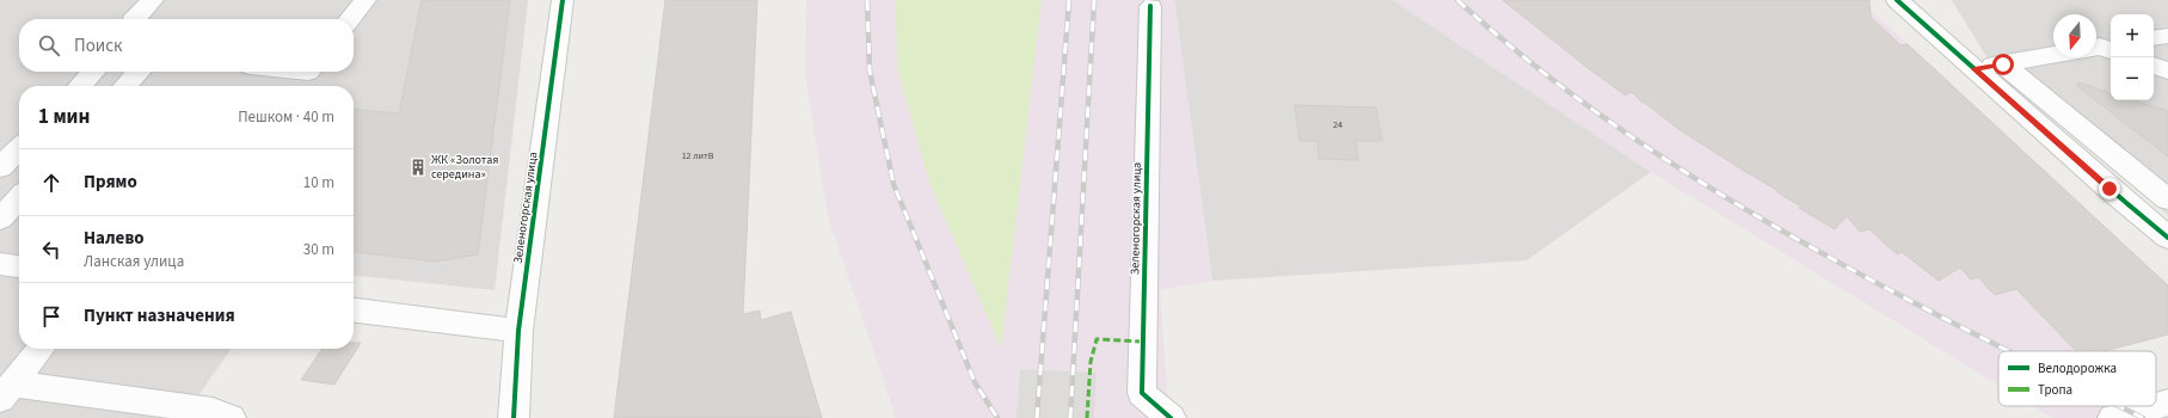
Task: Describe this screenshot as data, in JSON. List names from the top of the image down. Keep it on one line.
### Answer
{"streets":{"street":["Зеленогорская улица"]},"places":{"building":["ЖК «Золотая середина»"]},"house_numbers":["24","12 литВ"],"legend":["Велодорожка","Тропа"],"north":"bottom","page":{"map_buttons":["+","−"],"search":"Поиск","heading":["1 мин","Пешком · 40 m"],"list":[["Прямо","10 m"],["Налево","Ланская улица","30 m"],"Пункт назначения"]}}
